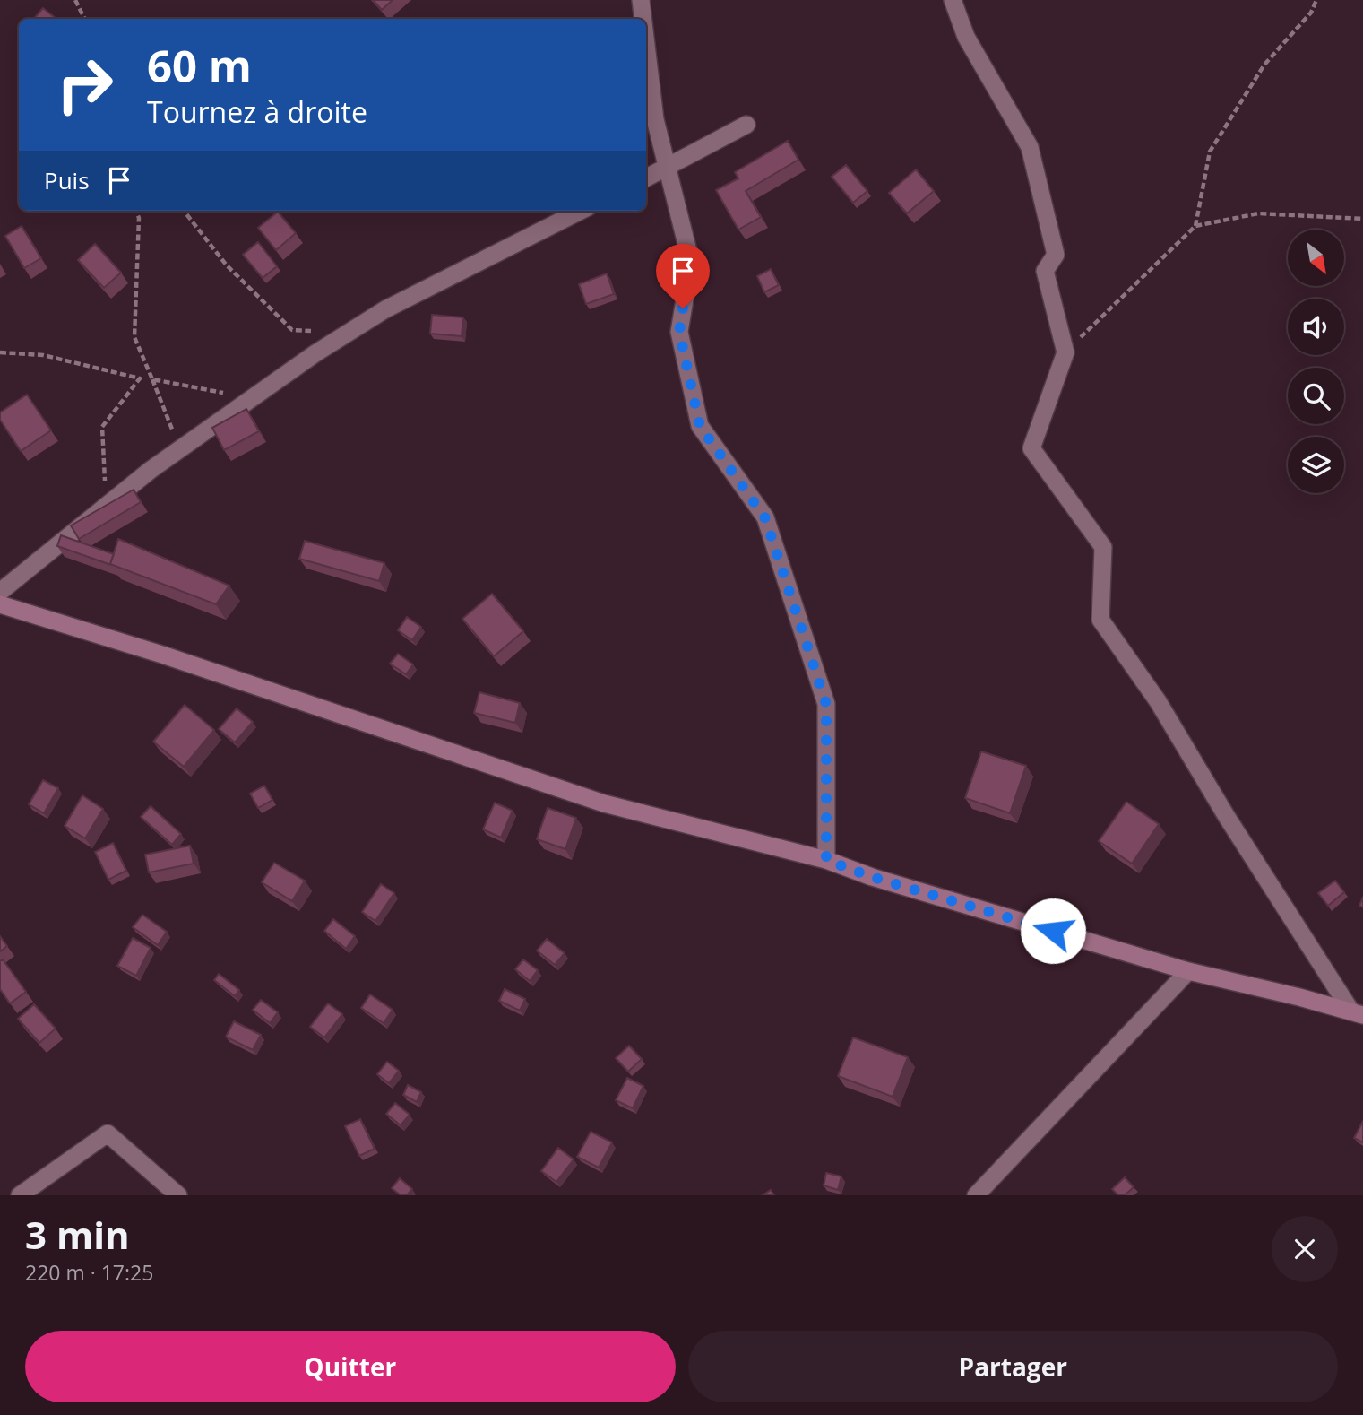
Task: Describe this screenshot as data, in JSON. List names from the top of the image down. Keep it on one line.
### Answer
{"north":"bottom right","page":{"turn":["60 m","Tournez à droite"],"then":"Puis","heading":["3 min","220 m · 17:25"],"buttons":["Quitter","Partager"]}}
